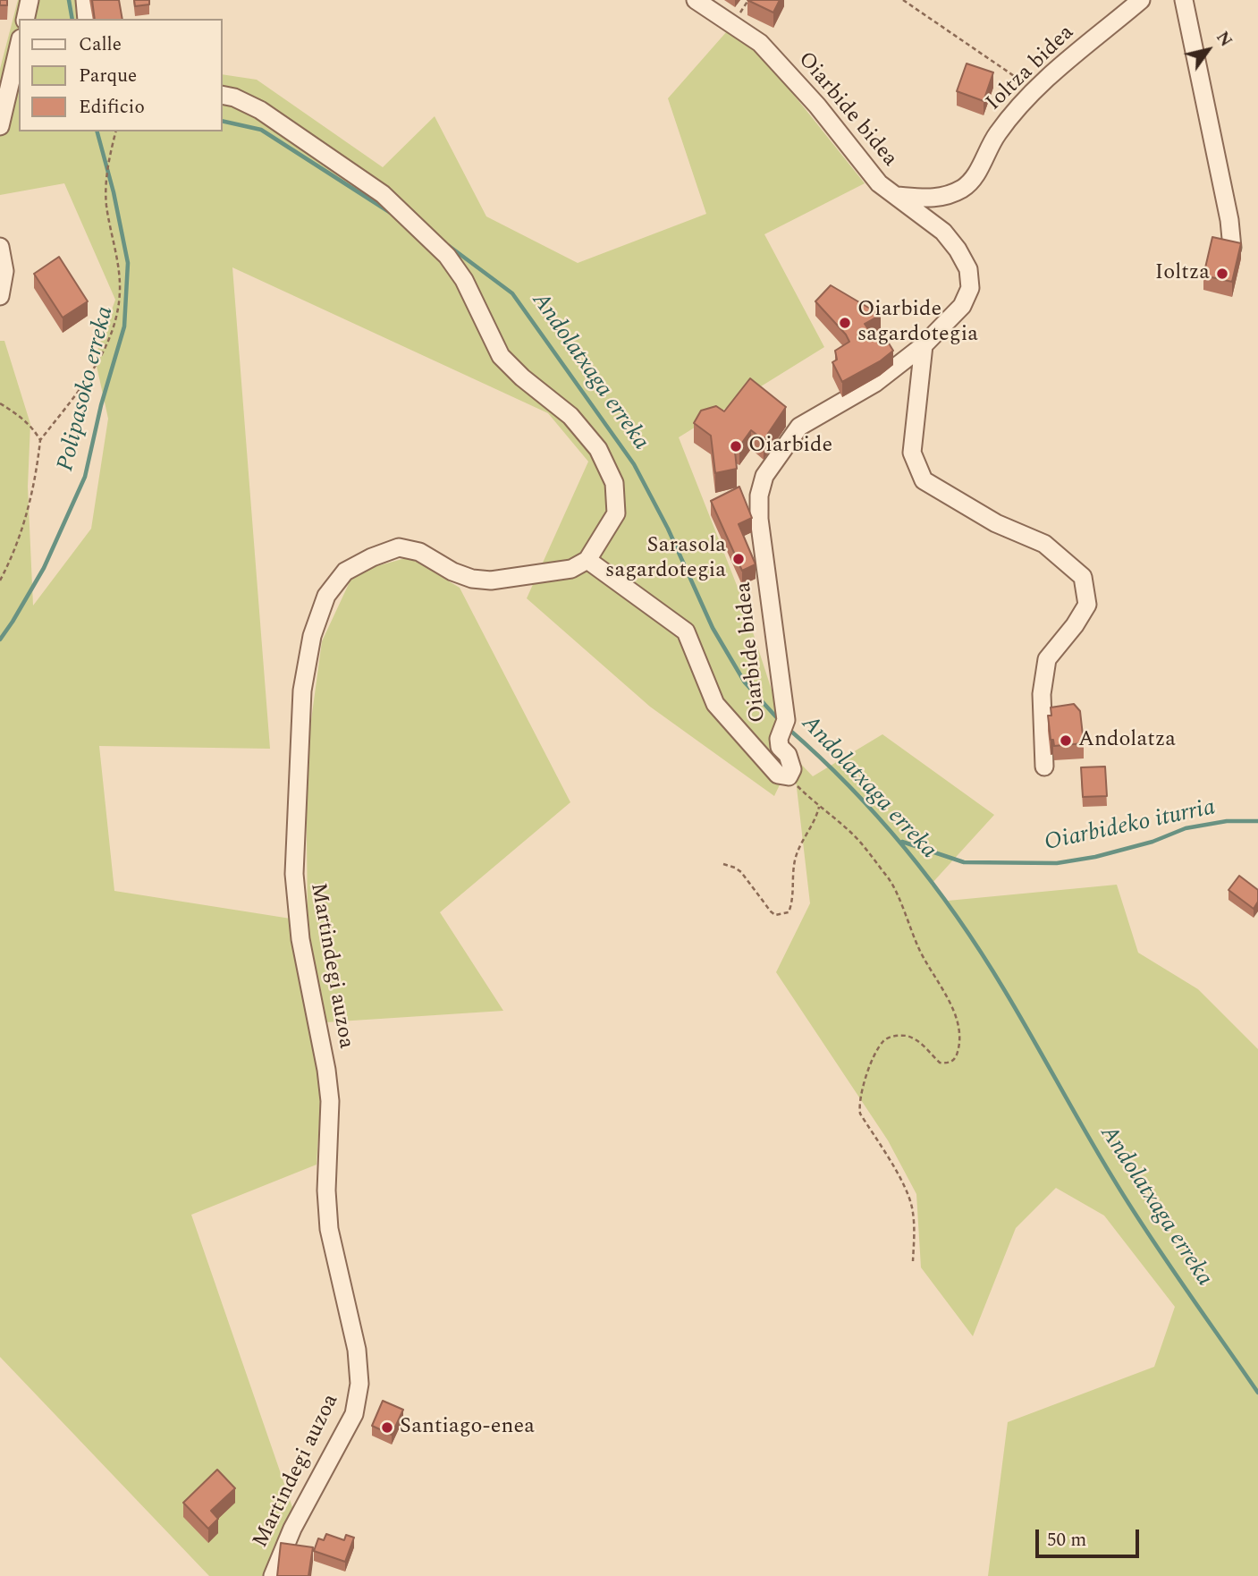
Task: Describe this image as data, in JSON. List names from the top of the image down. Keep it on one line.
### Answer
{"streets":{"street":["Ioltza bidea","Oiarbide bidea","Martindegi auzoa"]},"crossings":[["Ioltza bidea","Oiarbide bidea"]],"water":["Andolatxaga erreka","Polipasoko erreka","Oiarbideko iturria"],"places":["Ioltza","Oiarbide sagardotegia","Oiarbide","Sarasola sagardotegia","Andolatza","Santiago-enea"],"legend":["Calle","Parque","Edificio"],"scale_bar":"50 m","north":"top right"}
